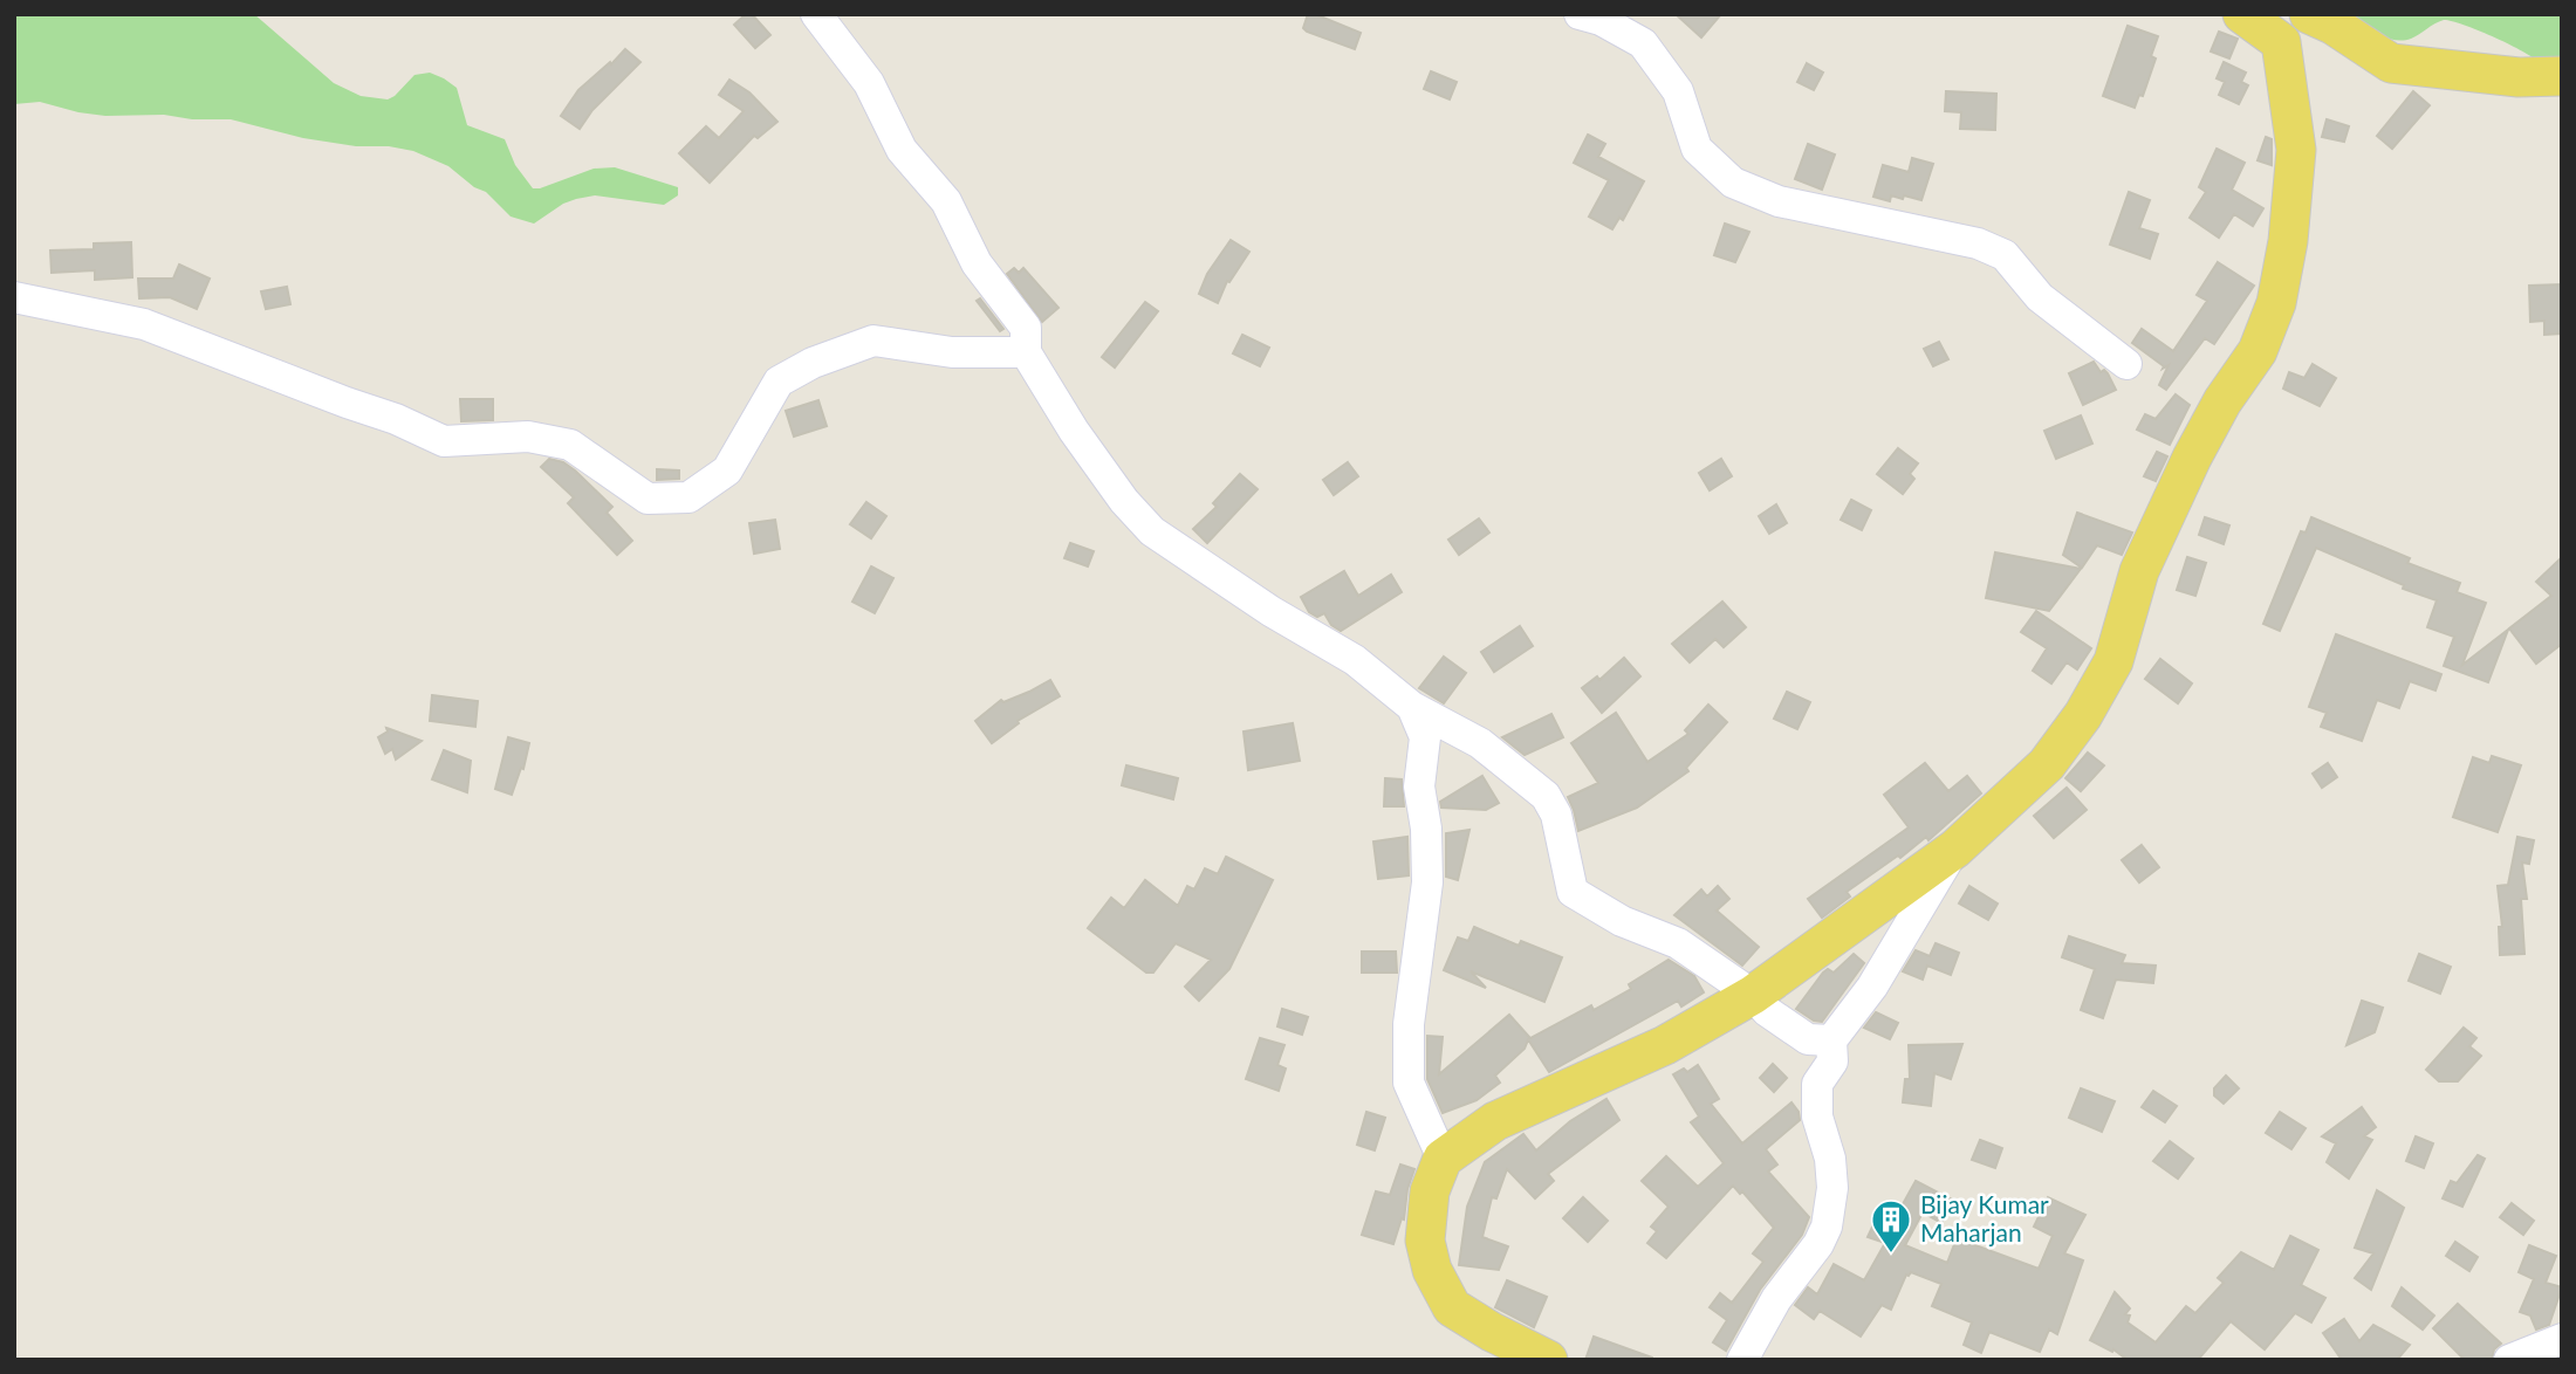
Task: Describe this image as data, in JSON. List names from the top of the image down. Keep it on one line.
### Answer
{"places":{"building":["Bijay Kumar Maharjan"]}}
